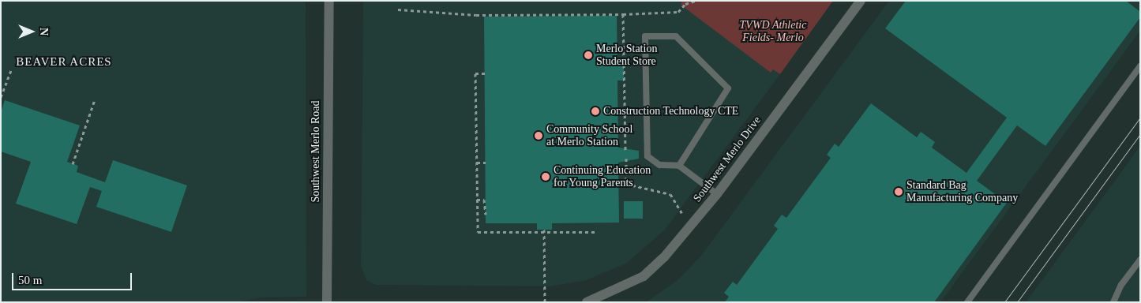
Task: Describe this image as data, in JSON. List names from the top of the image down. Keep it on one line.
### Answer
{"streets":{"street":["Southwest Merlo Road","Southwest Merlo Drive"]},"districts":["BEAVER ACRES"],"parks":["TVWD Athletic Fields- Merlo"],"places":["Merlo Station Student Store","Construction Technology CTE","Community School at Merlo Station","Continuing Education for Young Parents","Standard Bag Manufacturing Company"],"scale_bar":"50 m","north":"right"}
